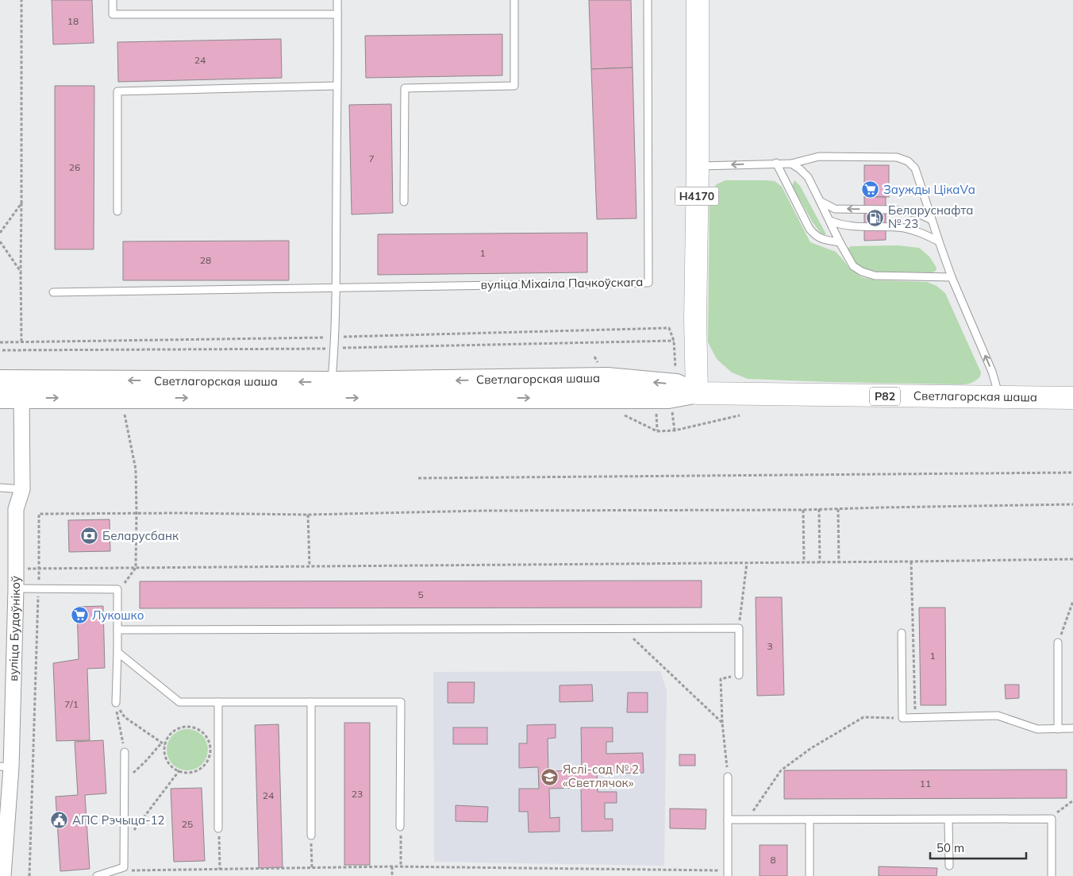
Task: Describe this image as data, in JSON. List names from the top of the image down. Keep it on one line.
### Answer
{"streets":{"main road":["Н4170","Светлагорская шаша","Р82"],"street":["вуліца Будаўнікоў"],"lane":["вуліца Міхаіла Пачкоўскага"]},"crossings":[["Н4170","Светлагорская шаша"],["Светлагорская шаша","вуліца Будаўнікоў"]],"places":{"supermarket":["Заужды ЦікаVа","Лукошко"],"fuel station":["Беларуснафта № 23"],"bank":["Беларусбанк"],"school or university":["Яслі-сад № 2 «Светлячок»"],"public building":["АПС Рэчыца-12"]},"house_numbers":["18","24","7","26","1","28","5","3","1","7/1","11","23","24","25","8"],"scale_bar":"50 m"}
